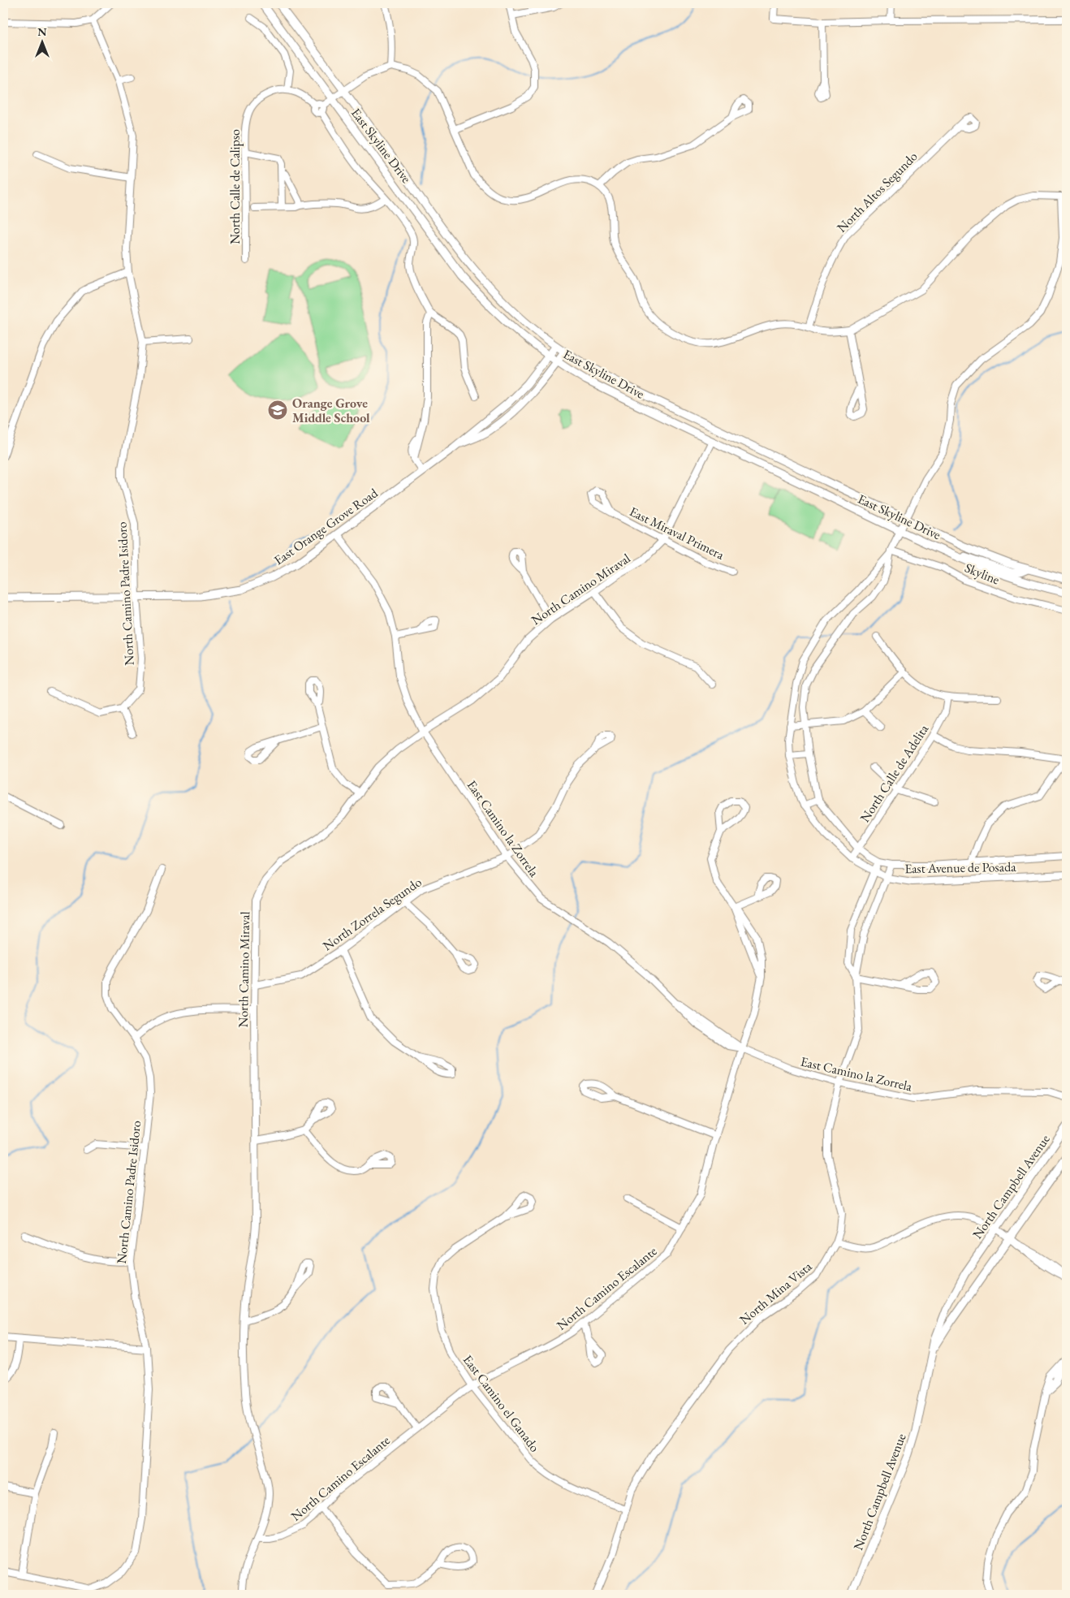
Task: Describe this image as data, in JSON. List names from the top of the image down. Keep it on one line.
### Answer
{"streets":{"main road":["East Skyline Drive","East Orange Grove Road","North Campbell Avenue"],"street":["North Calle de Calipso","North Altos Segundo","East Miraval Primera","Skyline","North Camino Miraval","North Camino Padre Isidoro","North Calle de Adelita","East Camino la Zorrela","East Avenue de Posada","North Zorrela Segundo","North Camino Escalante","North Mina Vista","East Camino el Ganado"]},"crossings":[["East Skyline Drive","East Orange Grove Road"],["East Skyline Drive","North Camino Miraval"],["East Skyline Drive","East Avenue de Posada"],["East Orange Grove Road","North Camino Padre Isidoro"],["East Orange Grove Road","East Camino la Zorrela"],["East Miraval Primera","North Camino Miraval"],["Skyline","East Avenue de Posada"],["North Camino Miraval","East Camino la Zorrela"],["North Camino Miraval","North Zorrela Segundo"],["North Camino Miraval","North Camino Escalante"],["North Calle de Adelita","East Avenue de Posada"],["East Camino la Zorrela","North Zorrela Segundo"],["East Camino la Zorrela","North Camino Escalante"],["East Camino la Zorrela","North Mina Vista"],["East Avenue de Posada","North Mina Vista"],["North Camino Escalante","East Camino el Ganado"],["North Mina Vista","East Camino el Ganado"]],"places":{"school or university":["Orange Grove Middle School"]},"north":"top"}
